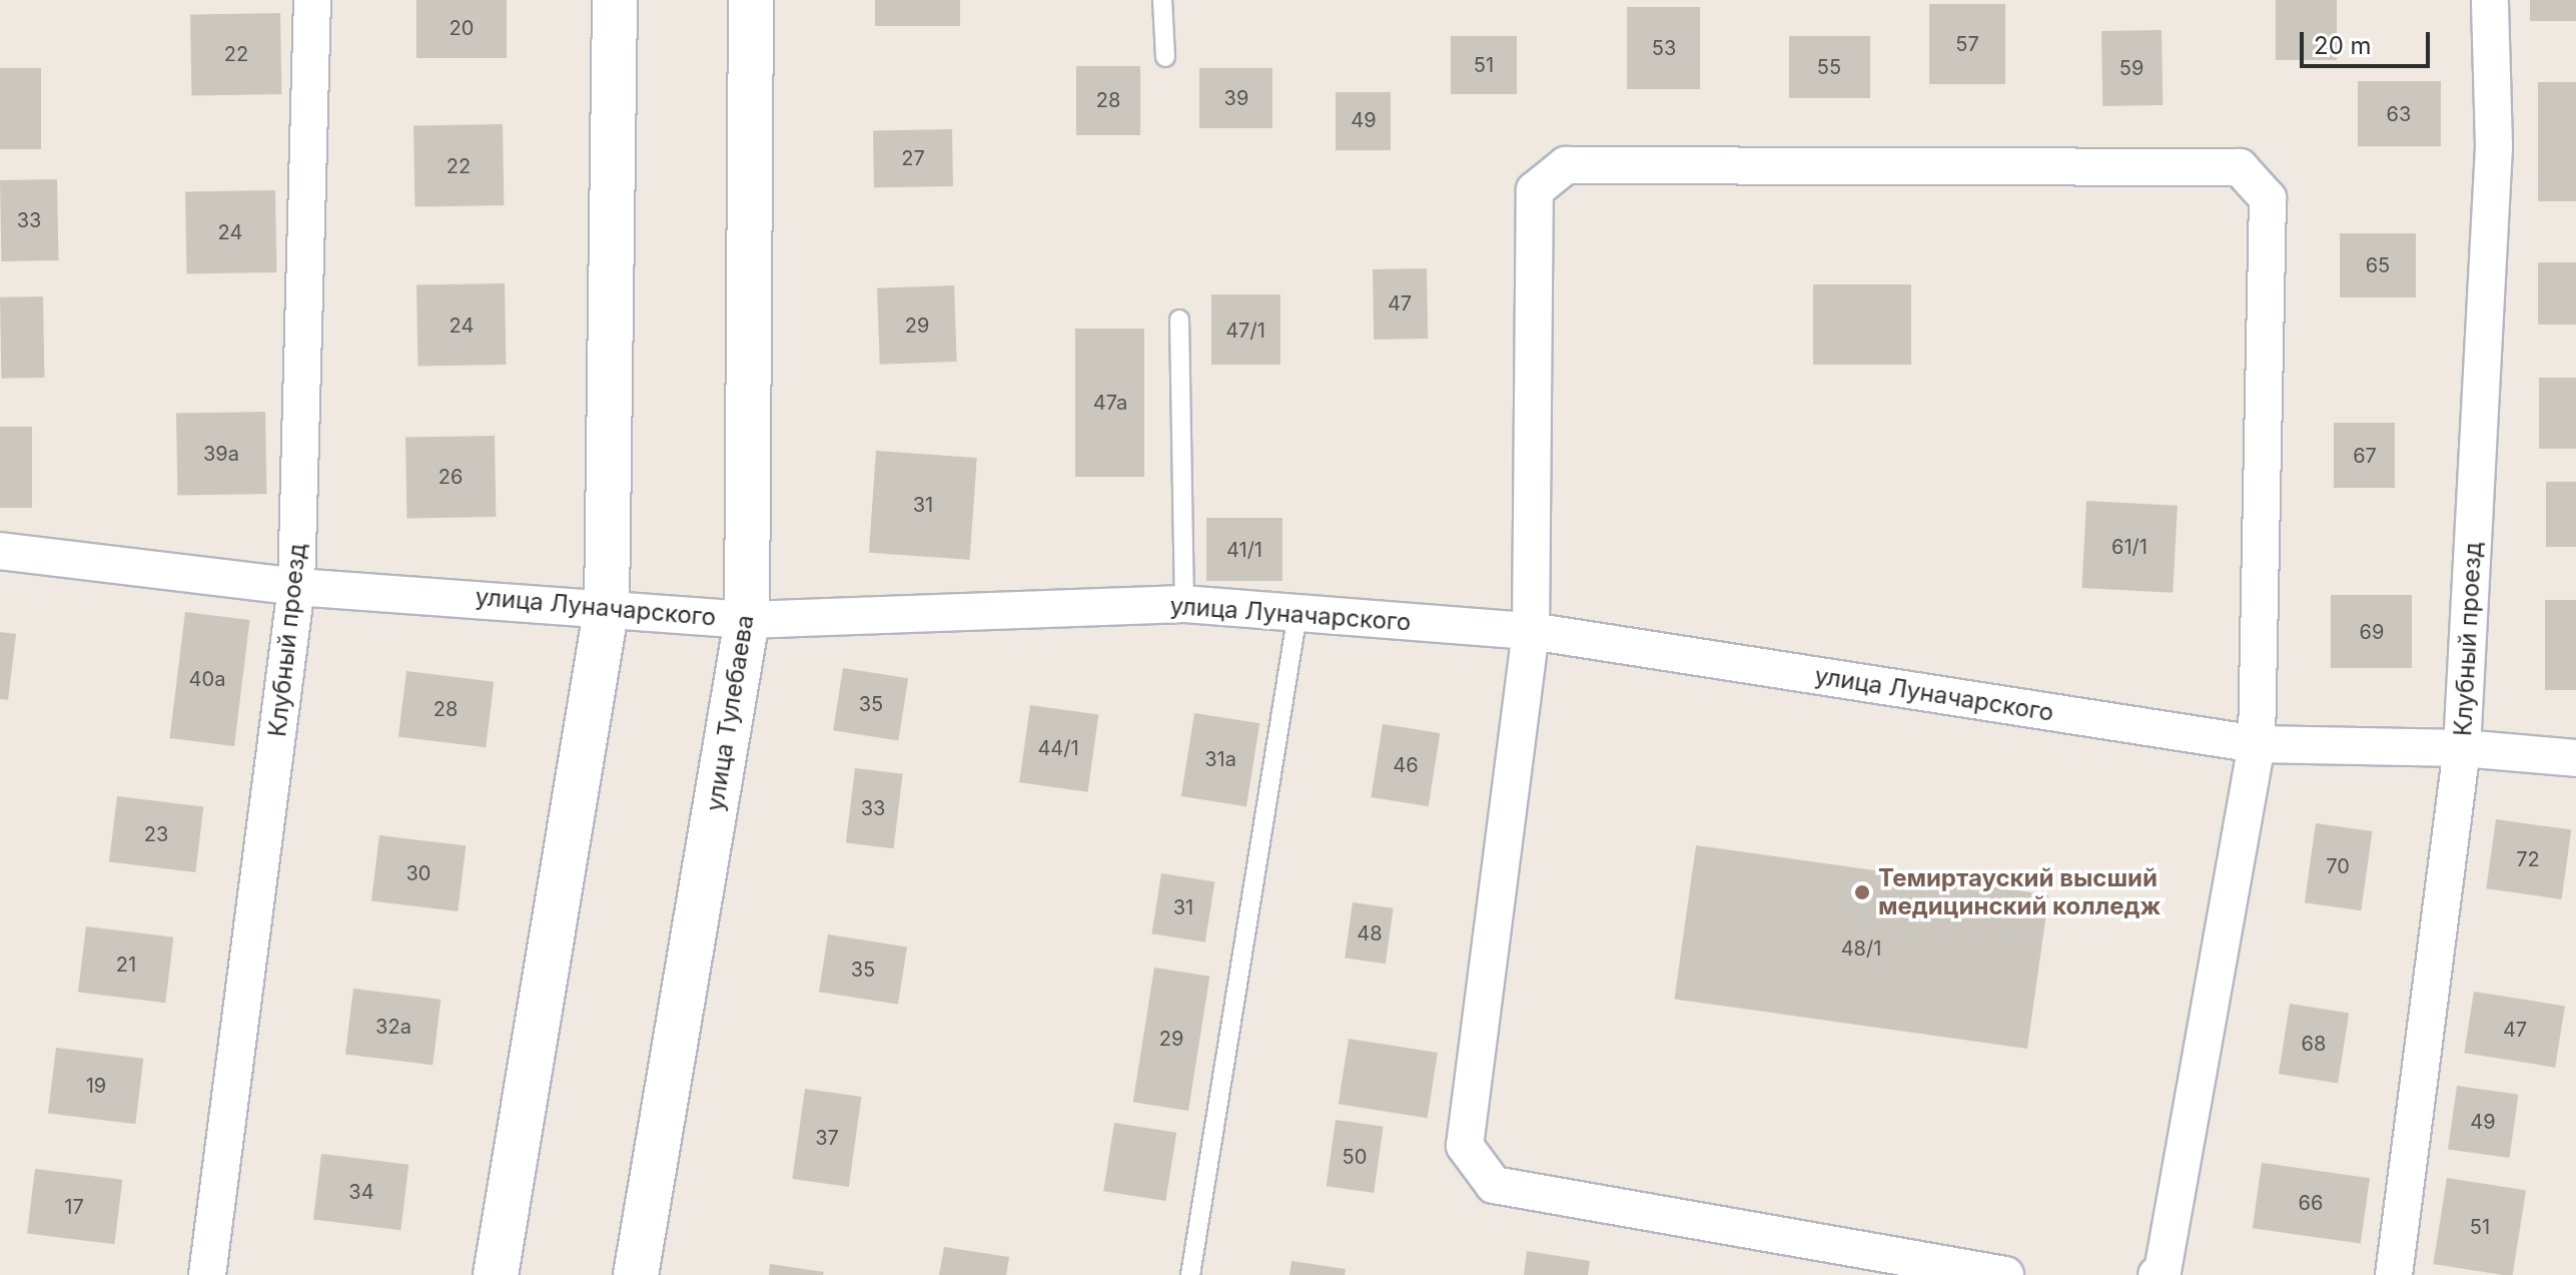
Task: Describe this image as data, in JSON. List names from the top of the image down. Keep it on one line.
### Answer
{"streets":{"street":["улица Луначарского","Клубный проезд","улица Тулебаева"]},"crossings":[["улица Луначарского","Клубный проезд"],["улица Луначарского","улица Тулебаева"]],"places":["Темиртауский высший медицинский колледж"],"house_numbers":["20","57","53","22","51","55","59","39","28","63","49","27","22","33","24","65","47","24","29","47/1","47а","39а","67","26","31","61/1","41/1","69","40а","35","28","44/1","31а","46","33","23","72","70","30","31","48","48/1","21","35","32а","47","29","68","19","49","37","50","34","66","17","51"],"scale_bar":"20 m"}
